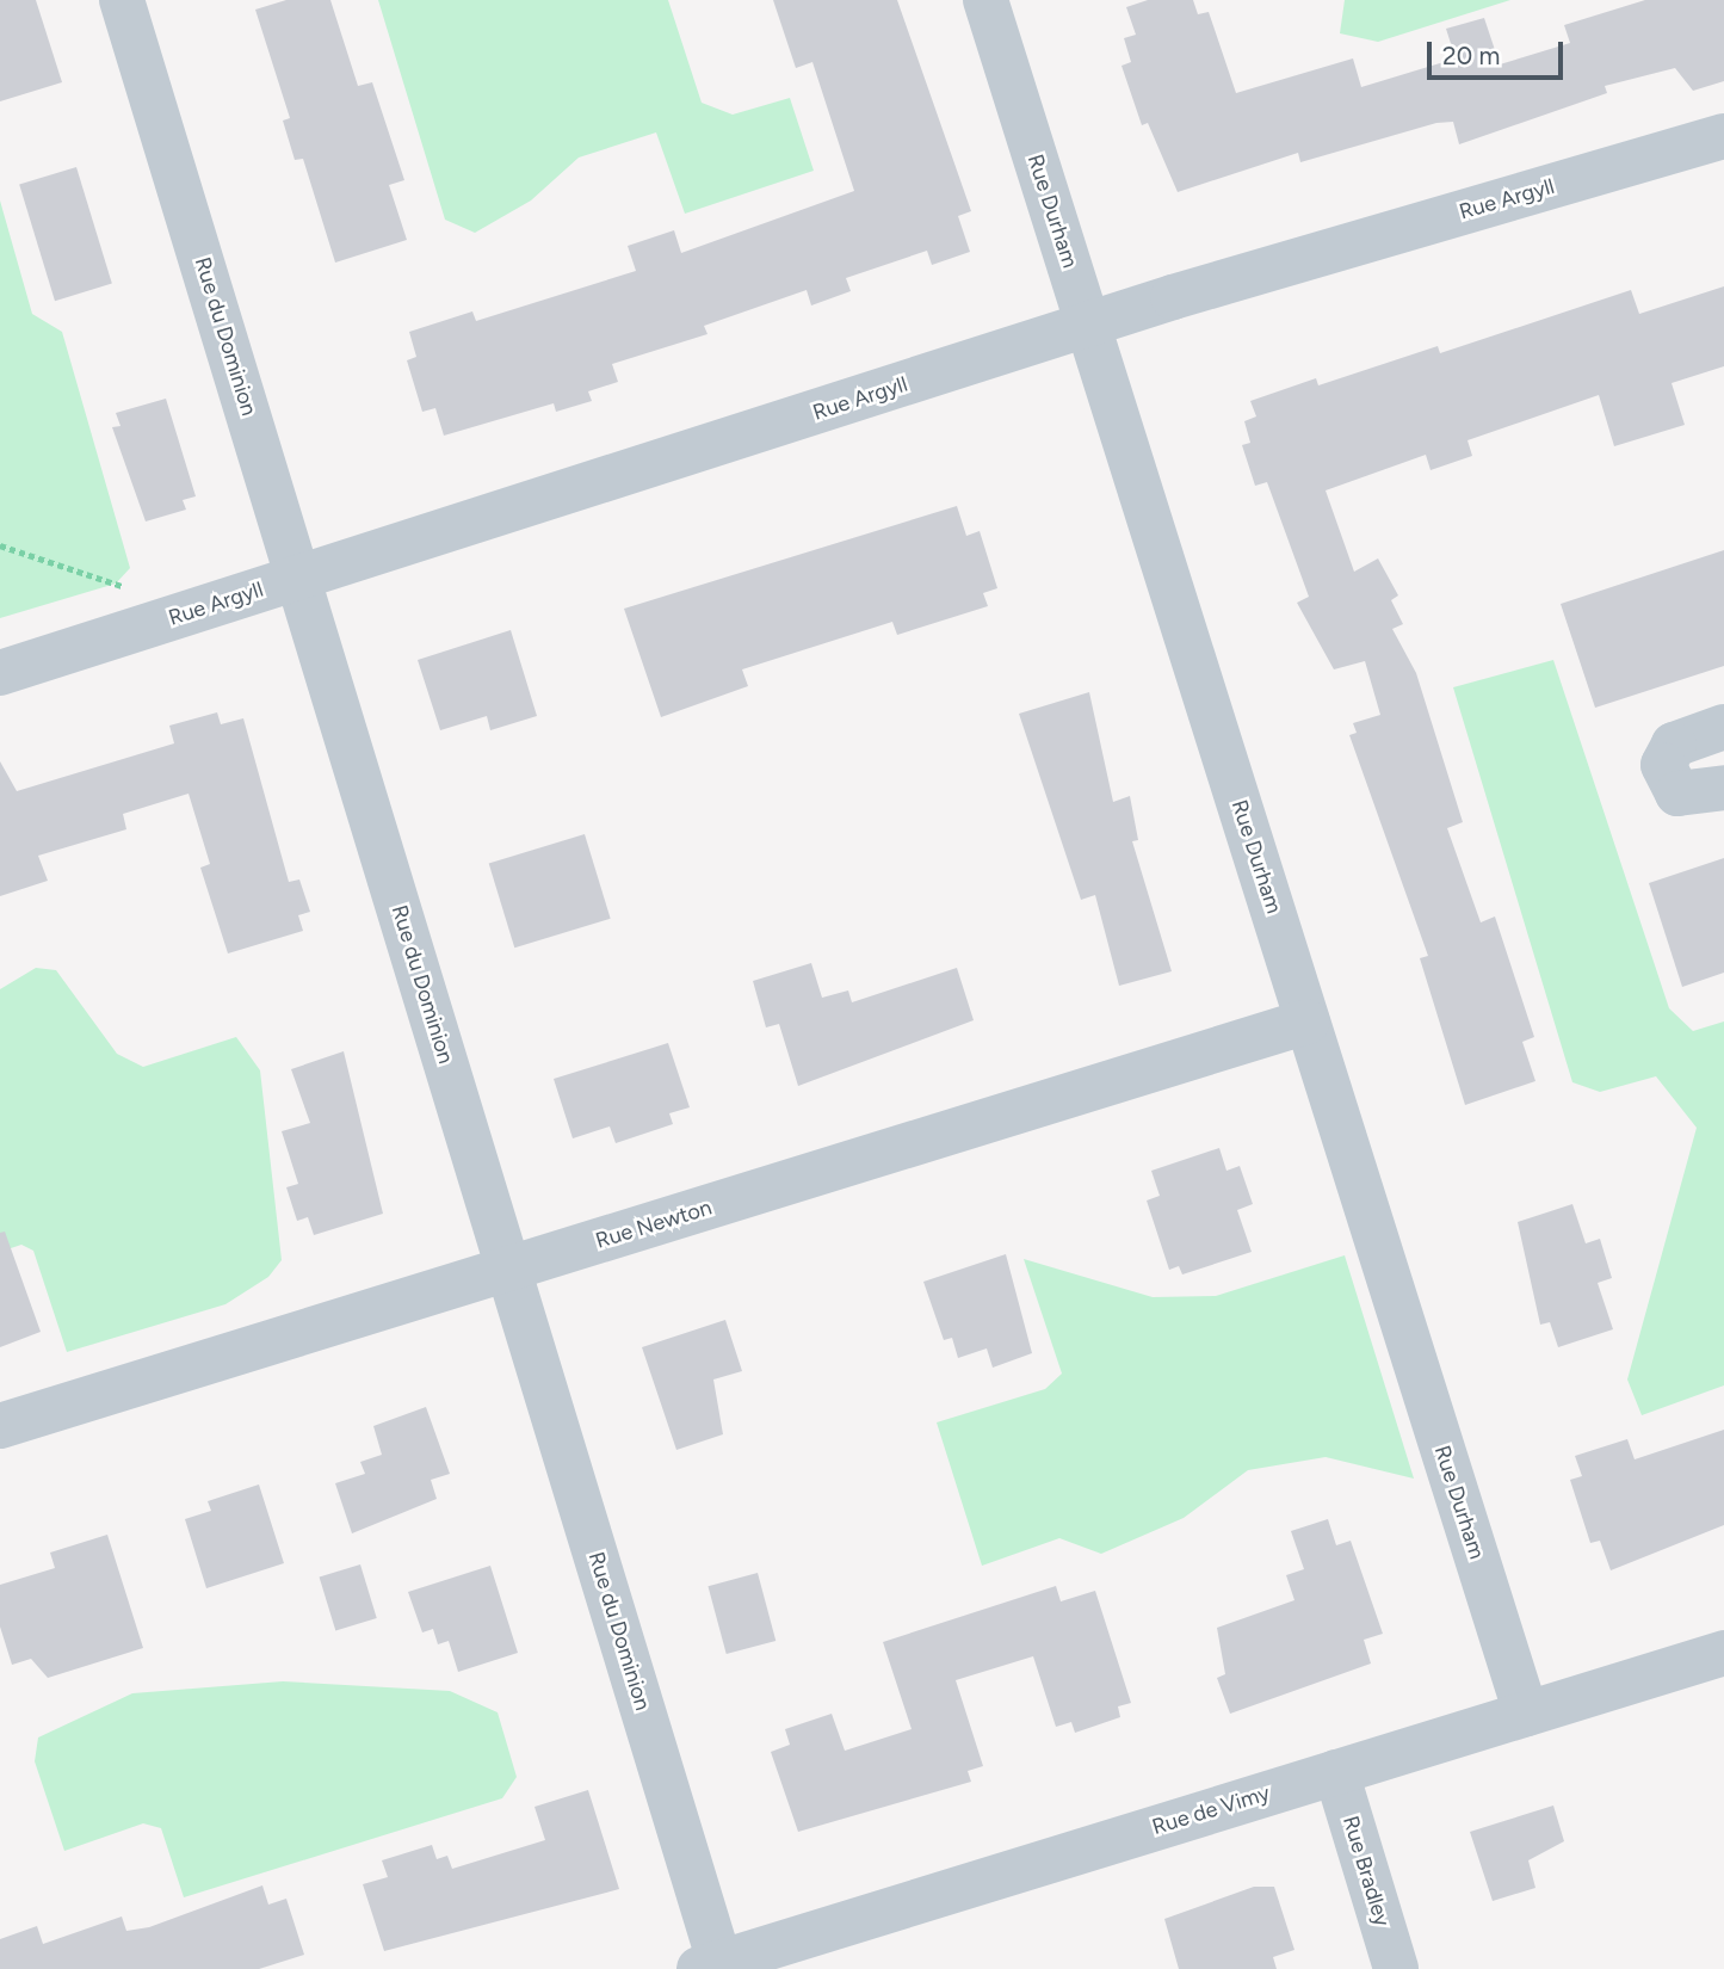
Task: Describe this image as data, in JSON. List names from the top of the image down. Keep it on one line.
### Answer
{"streets":{"street":["Rue Argyll","Rue Durham","Rue du Dominion","Rue Newton","Rue de Vimy","Rue Bradley"]},"crossings":[["Rue Argyll","Rue Durham"],["Rue Argyll","Rue du Dominion"],["Rue Durham","Rue Newton"],["Rue Durham","Rue de Vimy"],["Rue du Dominion","Rue Newton"],["Rue du Dominion","Rue de Vimy"],["Rue de Vimy","Rue Bradley"]],"scale_bar":"20 m"}
